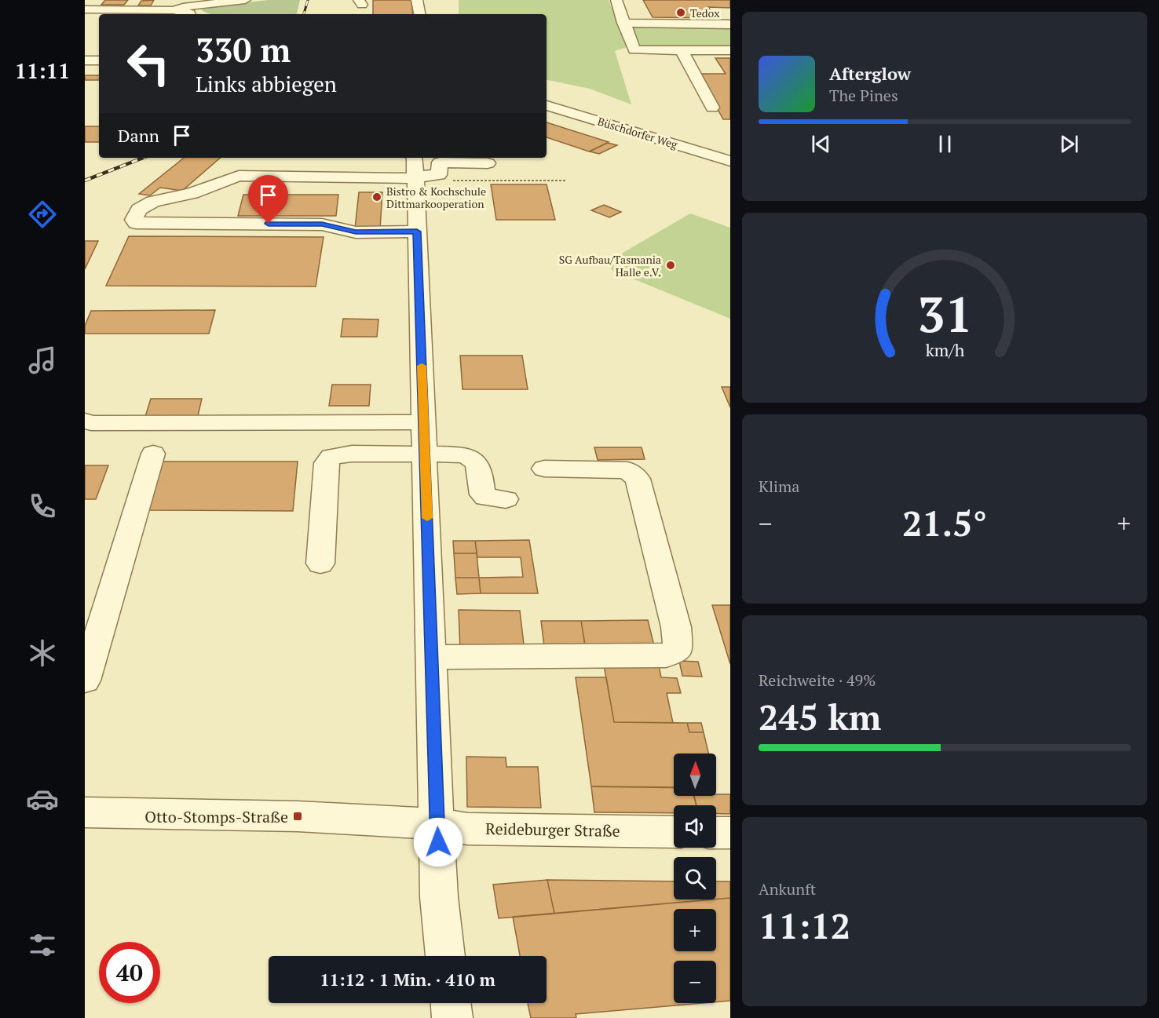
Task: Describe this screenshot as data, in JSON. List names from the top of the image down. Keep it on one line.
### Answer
{"streets":{"street":["Büschdorfer Weg","Reideburger Straße"]},"places":{"other":["Tedox","Bistro & Kochschule Dittmarkooperation","SG Aufbau/Tasmania Halle e.V."],"transit":["Otto-Stomps-Straße"]},"north":"top","page":{"tabs":"11:11","turn":["330 m","Links abbiegen"],"song":["Afterglow","The Pines"],"then":"Dann","tile":["Klima",["Reichweite · 49%","245 km"],["Ankunft","11:12"]],"heat":["−","21.5°","+"],"map_buttons":["+","−"],"limit":"40","trip":"11:12 · 1 Min. · 410 m","gauge":["31","km/h"]}}
